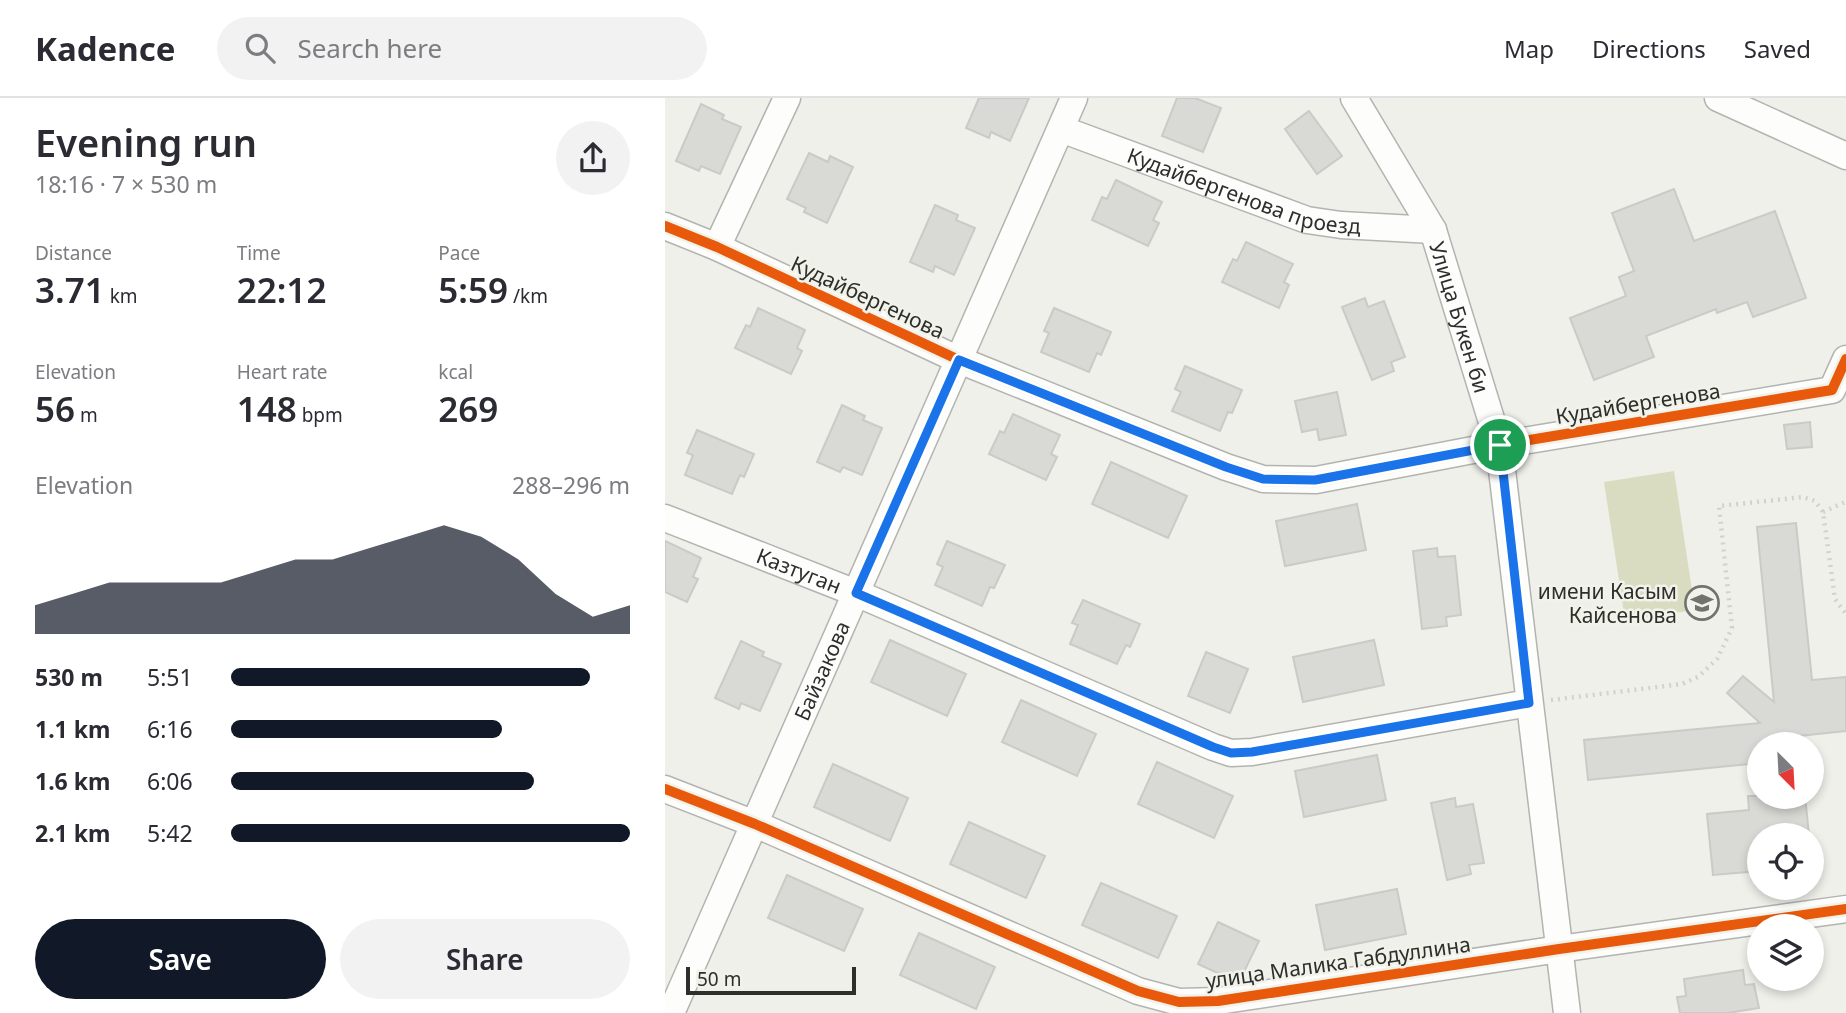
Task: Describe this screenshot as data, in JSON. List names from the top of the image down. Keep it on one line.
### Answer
{"streets":{"street":["Кудайбергенова проезд","Кудайбергенова","Улица Букен би","Казтуган","Байзакова","улица Малика Габдуллина"]},"crossings":[["Кудайбергенова проезд","Улица Букен би"],["Кудайбергенова проезд","Байзакова"],["Кудайбергенова","Улица Букен би"],["Кудайбергенова","Байзакова"],["Улица Букен би","Казтуган"],["Улица Букен би","улица Малика Габдуллина"],["Казтуган","Байзакова"],["Байзакова","улица Малика Габдуллина"]],"places":{"school or university":["имени Касым Кайсенова"]},"scale_bar":"50 m","north":"bottom right","page":{"header":"Kadence","search":"Search here","nav":["Map","Directions","Saved"],"heading":["Evening run","18:16 · 7 × 530 m"],"stats":[["Distance","3.71 km"],["Time","22:12"],["Pace","5:59 /km"],["Elevation","56 m"],["Heart rate","148 bpm"],["kcal","269"]],"chart":["Elevation","288–296 m"],"list":[{"name":"530 m","note":"5:51"},{"name":"1.1 km","note":"6:16"},{"name":"1.6 km","note":"6:06"},{"name":"2.1 km","note":"5:42"}],"buttons":["Save","Share"],"scale":"50 m"}}
